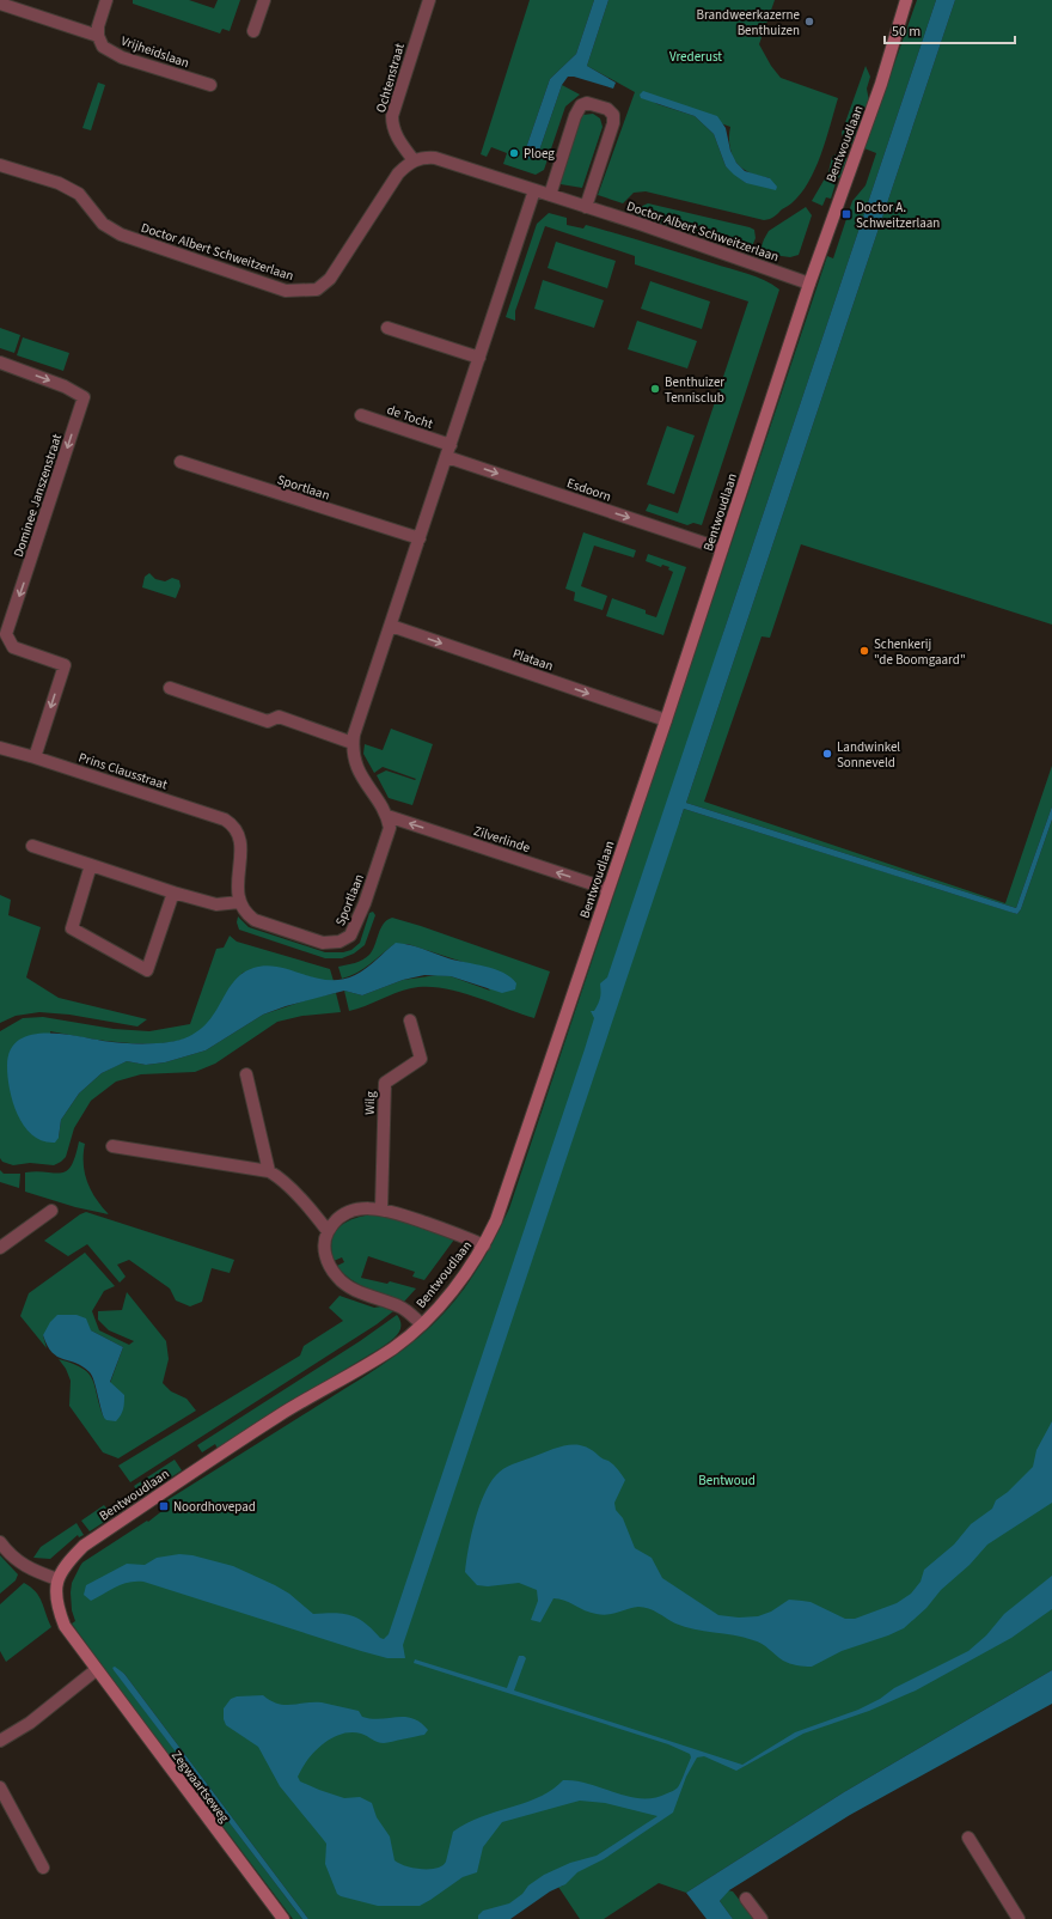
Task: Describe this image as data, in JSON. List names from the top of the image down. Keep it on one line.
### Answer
{"streets":{"main road":["Bentwoudlaan","Zegwaartseweg"],"street":["Vrijheidslaan","Ochtenstraat","Doctor Albert Schweitzerlaan","de Tocht","Sportlaan","Esdoorn","Dominee Janszenstraat","Plataan","Prins Clausstraat","Zilverlinde","Wilg"]},"crossings":[["Ochtenstraat","Doctor Albert Schweitzerlaan"],["Bentwoudlaan","Doctor Albert Schweitzerlaan"],["Bentwoudlaan","Esdoorn"],["Bentwoudlaan","Plataan"],["Bentwoudlaan","Zilverlinde"],["Bentwoudlaan","Zegwaartseweg"],["de Tocht","Esdoorn"],["Sportlaan","Prins Clausstraat"],["Sportlaan","Zilverlinde"],["Dominee Janszenstraat","Prins Clausstraat"]],"one_way":["Esdoorn","Plataan","Zilverlinde"],"parks":["Vrederust","Bentwoud"],"places":{"other":["Brandweerkazerne Benthuizen","Ploeg","Benthuizer Tennisclub","Schenkerij \"de Boomgaard\"","Landwinkel Sonneveld"],"transit":["Doctor A. Schweitzerlaan","Noordhovepad"]},"scale_bar":"50 m"}
